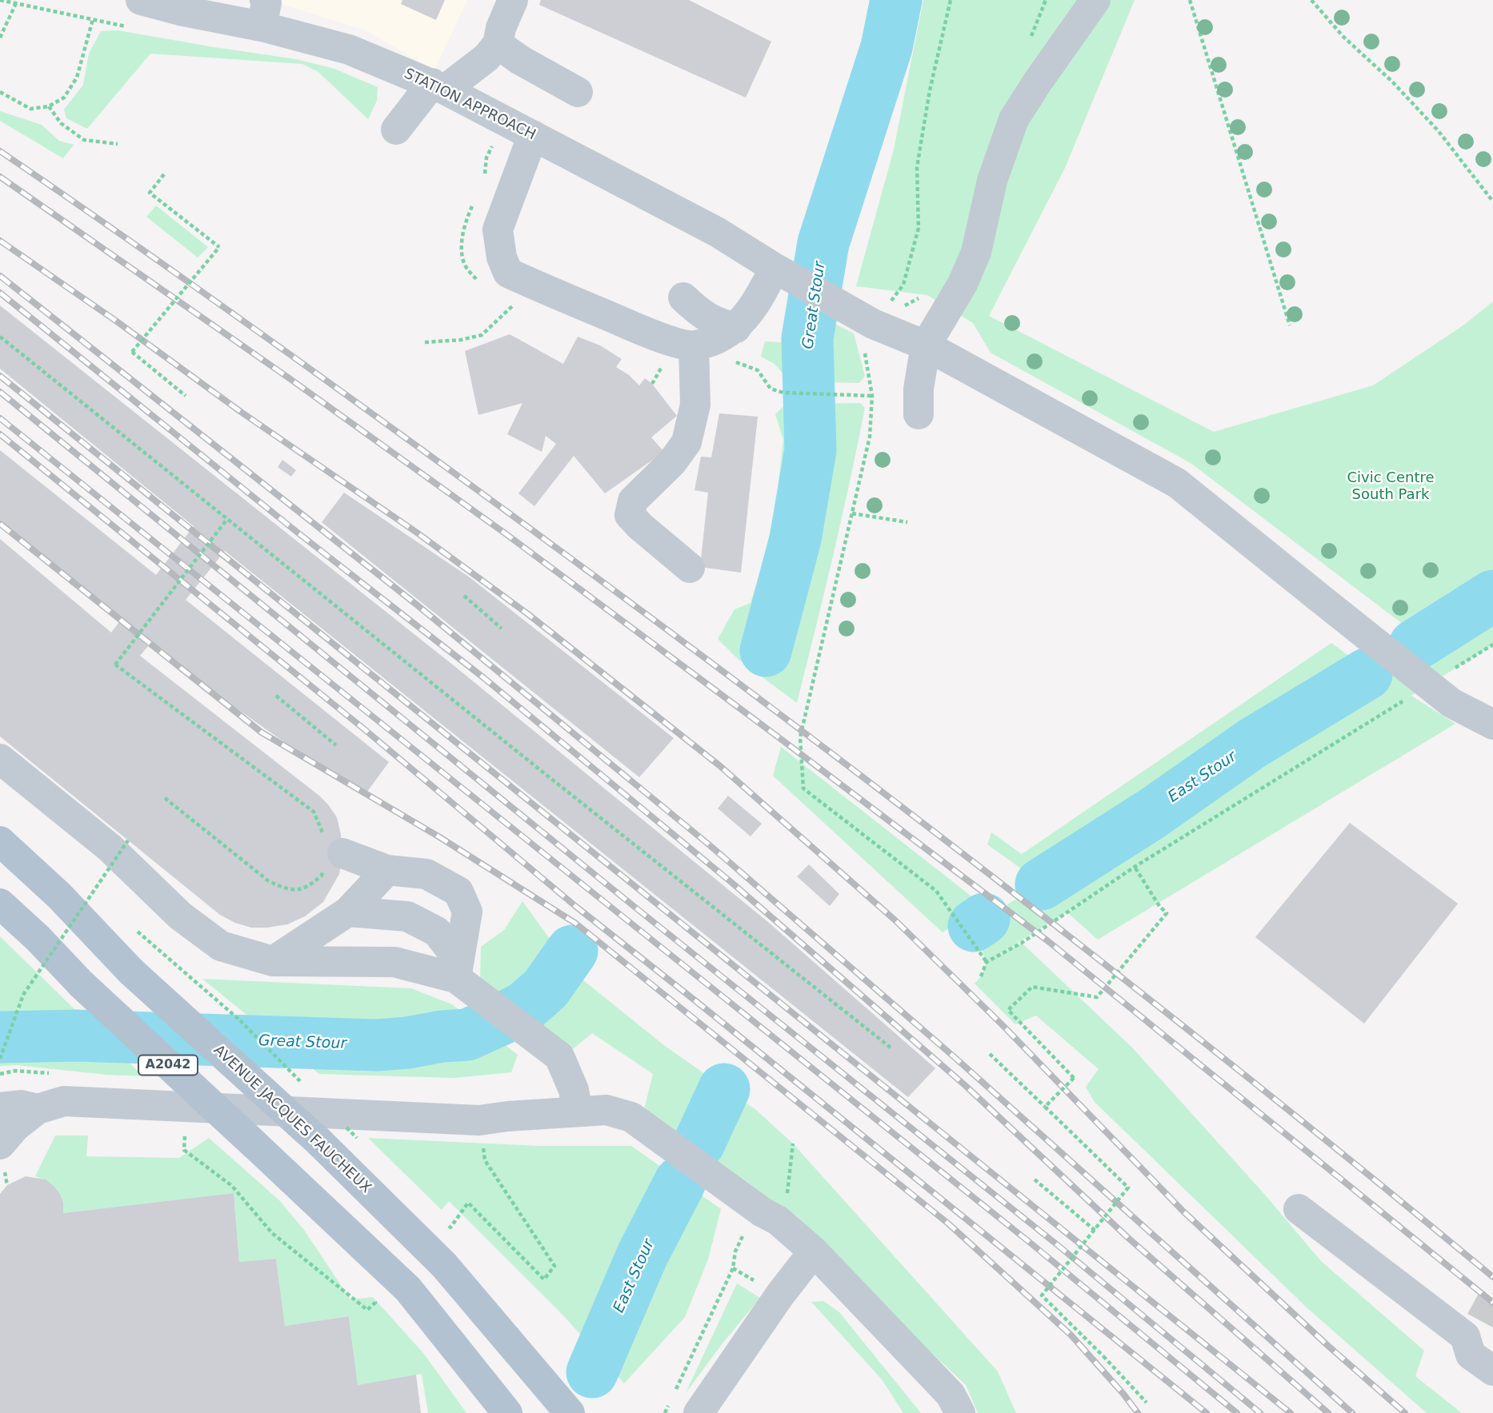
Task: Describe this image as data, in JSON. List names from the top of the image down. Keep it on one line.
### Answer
{"streets":{"main road":["A2042","AVENUE JACQUES FAUCHEUX"],"street":["STATION APPROACH"]},"water":["Great Stour","East Stour"],"parks":["Civic Centre South Park"]}
